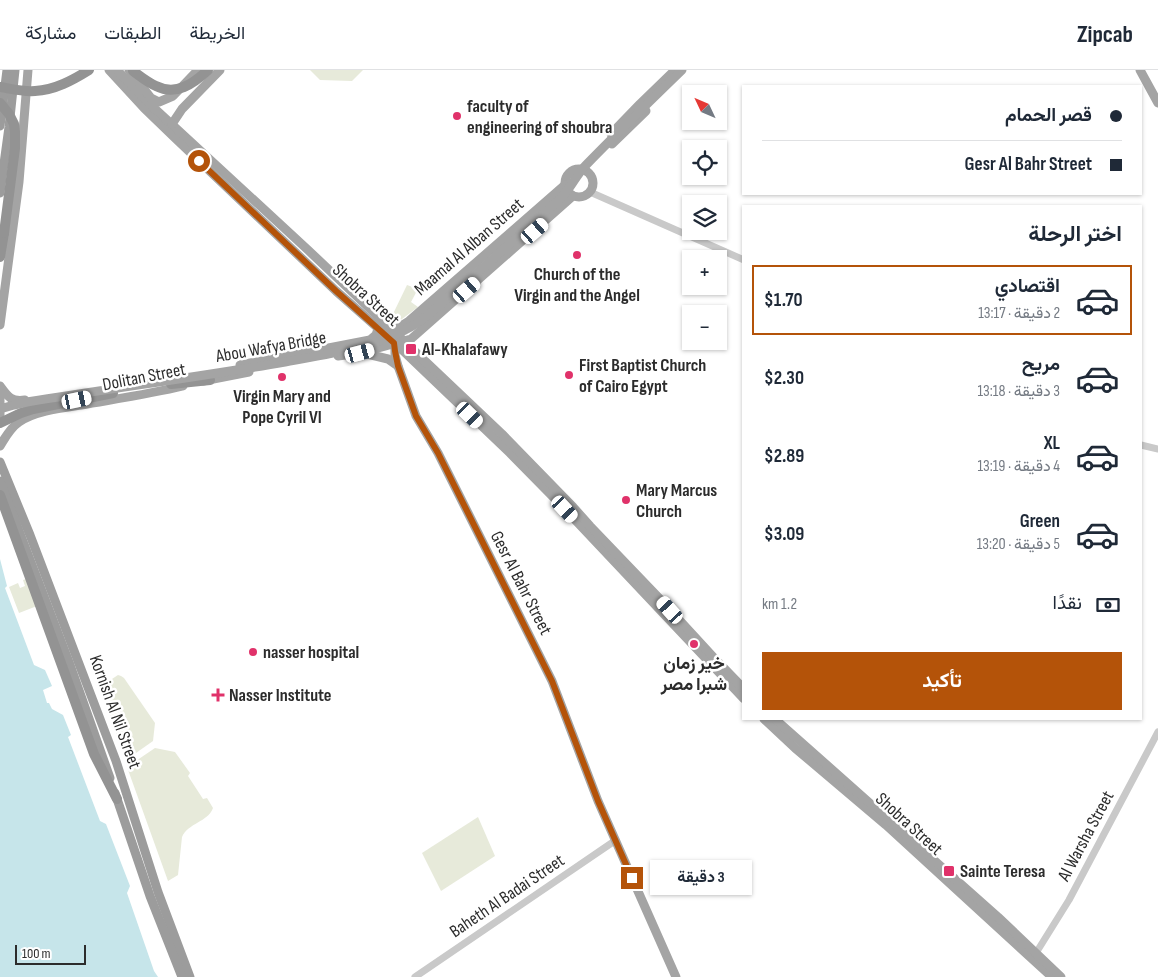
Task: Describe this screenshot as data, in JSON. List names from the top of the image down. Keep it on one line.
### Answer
{"streets":{"highway":["Kornish Al Nil Street"],"main road":["Maamal Al Alban Street","Shobra Street","Abou Wafya Bridge","Dolitan Street","Gesr Al Bahr Street"],"street":["Al Warsha Street","Baheth Al Badai Street"]},"crossings":[["Maamal Al Alban Street","Shobra Street"],["Shobra Street","Dolitan Street"],["Shobra Street","Gesr Al Bahr Street"],["Shobra Street","Al Warsha Street"],["Dolitan Street","Gesr Al Bahr Street"],["Gesr Al Bahr Street","Baheth Al Badai Street"]],"places":{"other":["faculty of engineering of shoubra","Church of the Virgin and the Angel","First Baptist Church of Cairo Egypt","Virgin Mary and Pope Cyril VI","Mary Marcus Church","خير زمان شبرا مصر","nasser hospital"],"transit":["Al-Khalafawy","Sainte Teresa"],"health":["Nasser Institute"]},"scale_bar":"100 m","north":"top left","page":{"header":"Zipcab","nav":["الخريطة","الطبقات","مشاركة"],"map_buttons":["+","−"],"banner":["قصر الحمام","Gesr Al Bahr Street"],"heading":"اختر الرحلة","list":[{"name":"اقتصادي","note":"2 دقيقة · 13:17","value":"$1.70"},{"name":"مريح","note":"3 دقيقة · 13:18","value":"$2.30"},{"name":"XL","note":"4 دقيقة · 13:19","value":"$2.89"},{"name":"Green","note":"5 دقيقة · 13:20","value":"$3.09"}],"pay":["نقدًا","1.2 km"],"buttons":"تأكيد","bubble":"3 دقيقة","scale":"100 m"}}
